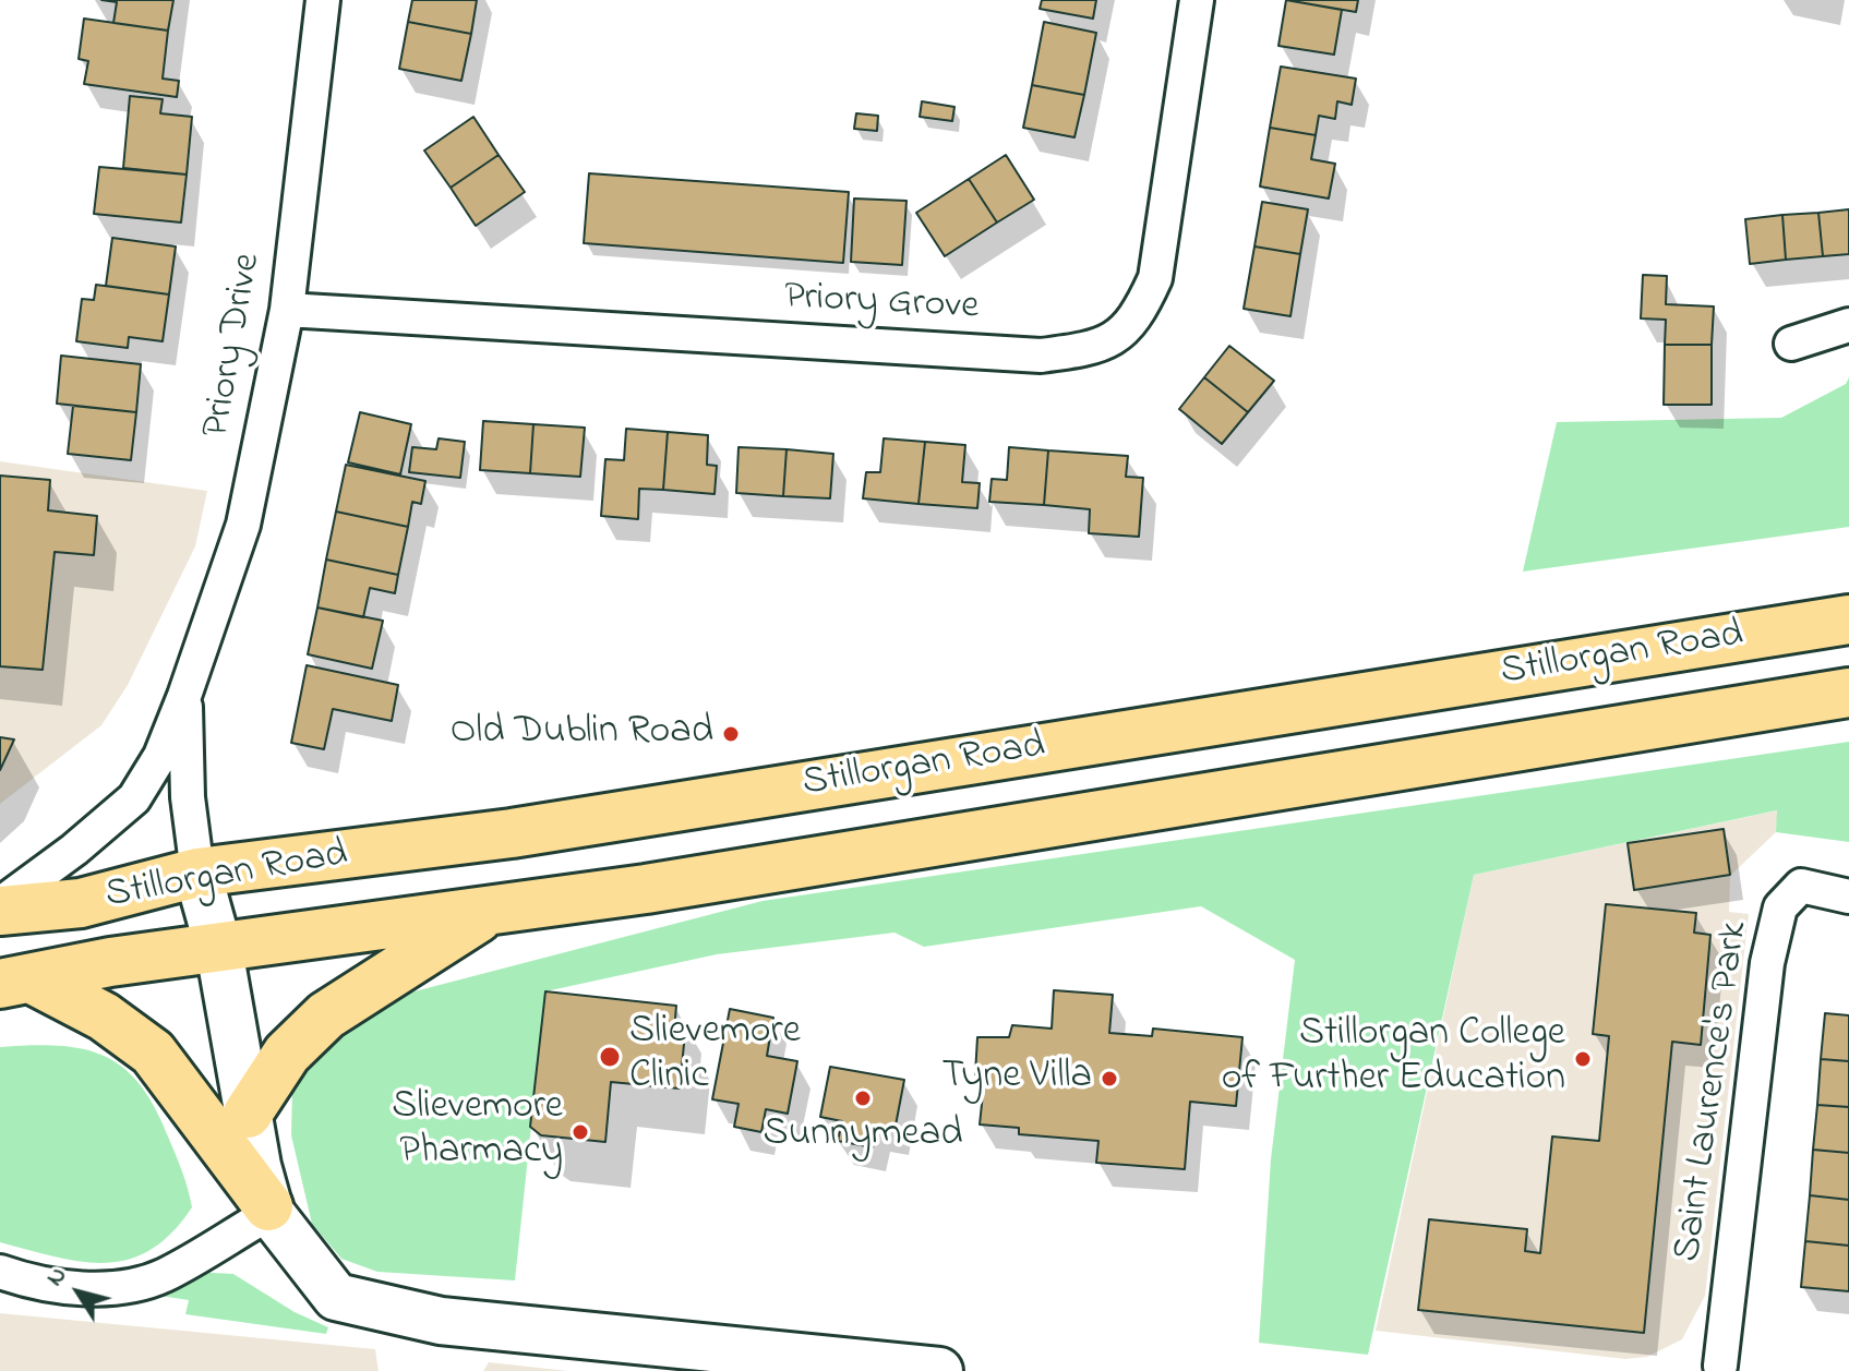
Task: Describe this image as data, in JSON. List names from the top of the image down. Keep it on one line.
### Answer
{"streets":{"highway":["Stillorgan Road"],"street":["Priory Grove","Priory Drive","Saint Laurence's Park"]},"crossings":[["Priory Grove","Priory Drive"],["Priory Drive","Stillorgan Road"]],"places":["Old Dublin Road","Slievemore Clinic","Stillorgan College of Further Education","Tyne Villa","Sunnymead","Slievemore Pharmacy"],"north":"top left"}
